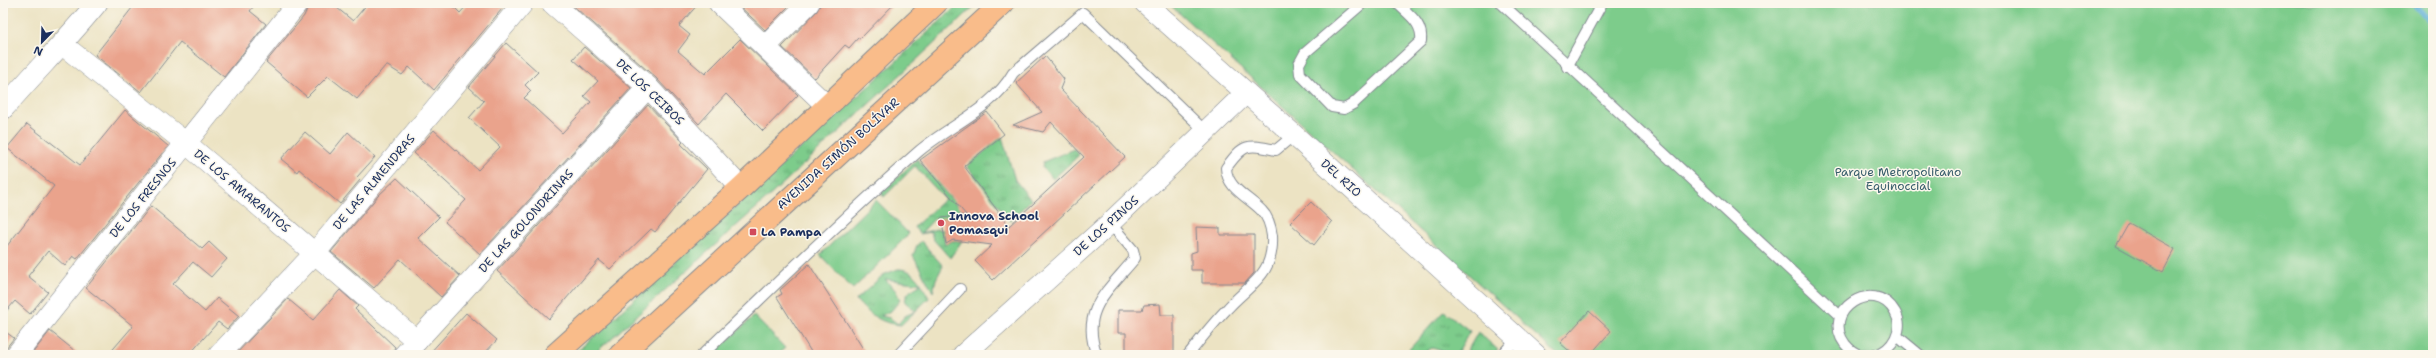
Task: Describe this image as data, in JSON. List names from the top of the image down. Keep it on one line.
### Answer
{"streets":{"highway":["AVENIDA SIMÓN BOLÍVAR"],"street":["DE LOS CEIBOS","DEL RIO","DE LAS ALMENDRAS","DE LOS AMARANTOS","DE LOS FRESNOS","DE LAS GOLONDRINAS","DE LOS PINOS"]},"crossings":[["DE LOS CEIBOS","DE LAS GOLONDRINAS"],["DEL RIO","DE LOS PINOS"],["DE LAS ALMENDRAS","DE LOS AMARANTOS"],["DE LOS AMARANTOS","DE LOS FRESNOS"],["DE LOS AMARANTOS","DE LAS GOLONDRINAS"]],"parks":["Parque Metropolitano Equinoccial"],"places":{"other":["Innova School Pomasqui"],"transit":["La Pampa"]},"north":"bottom left"}
